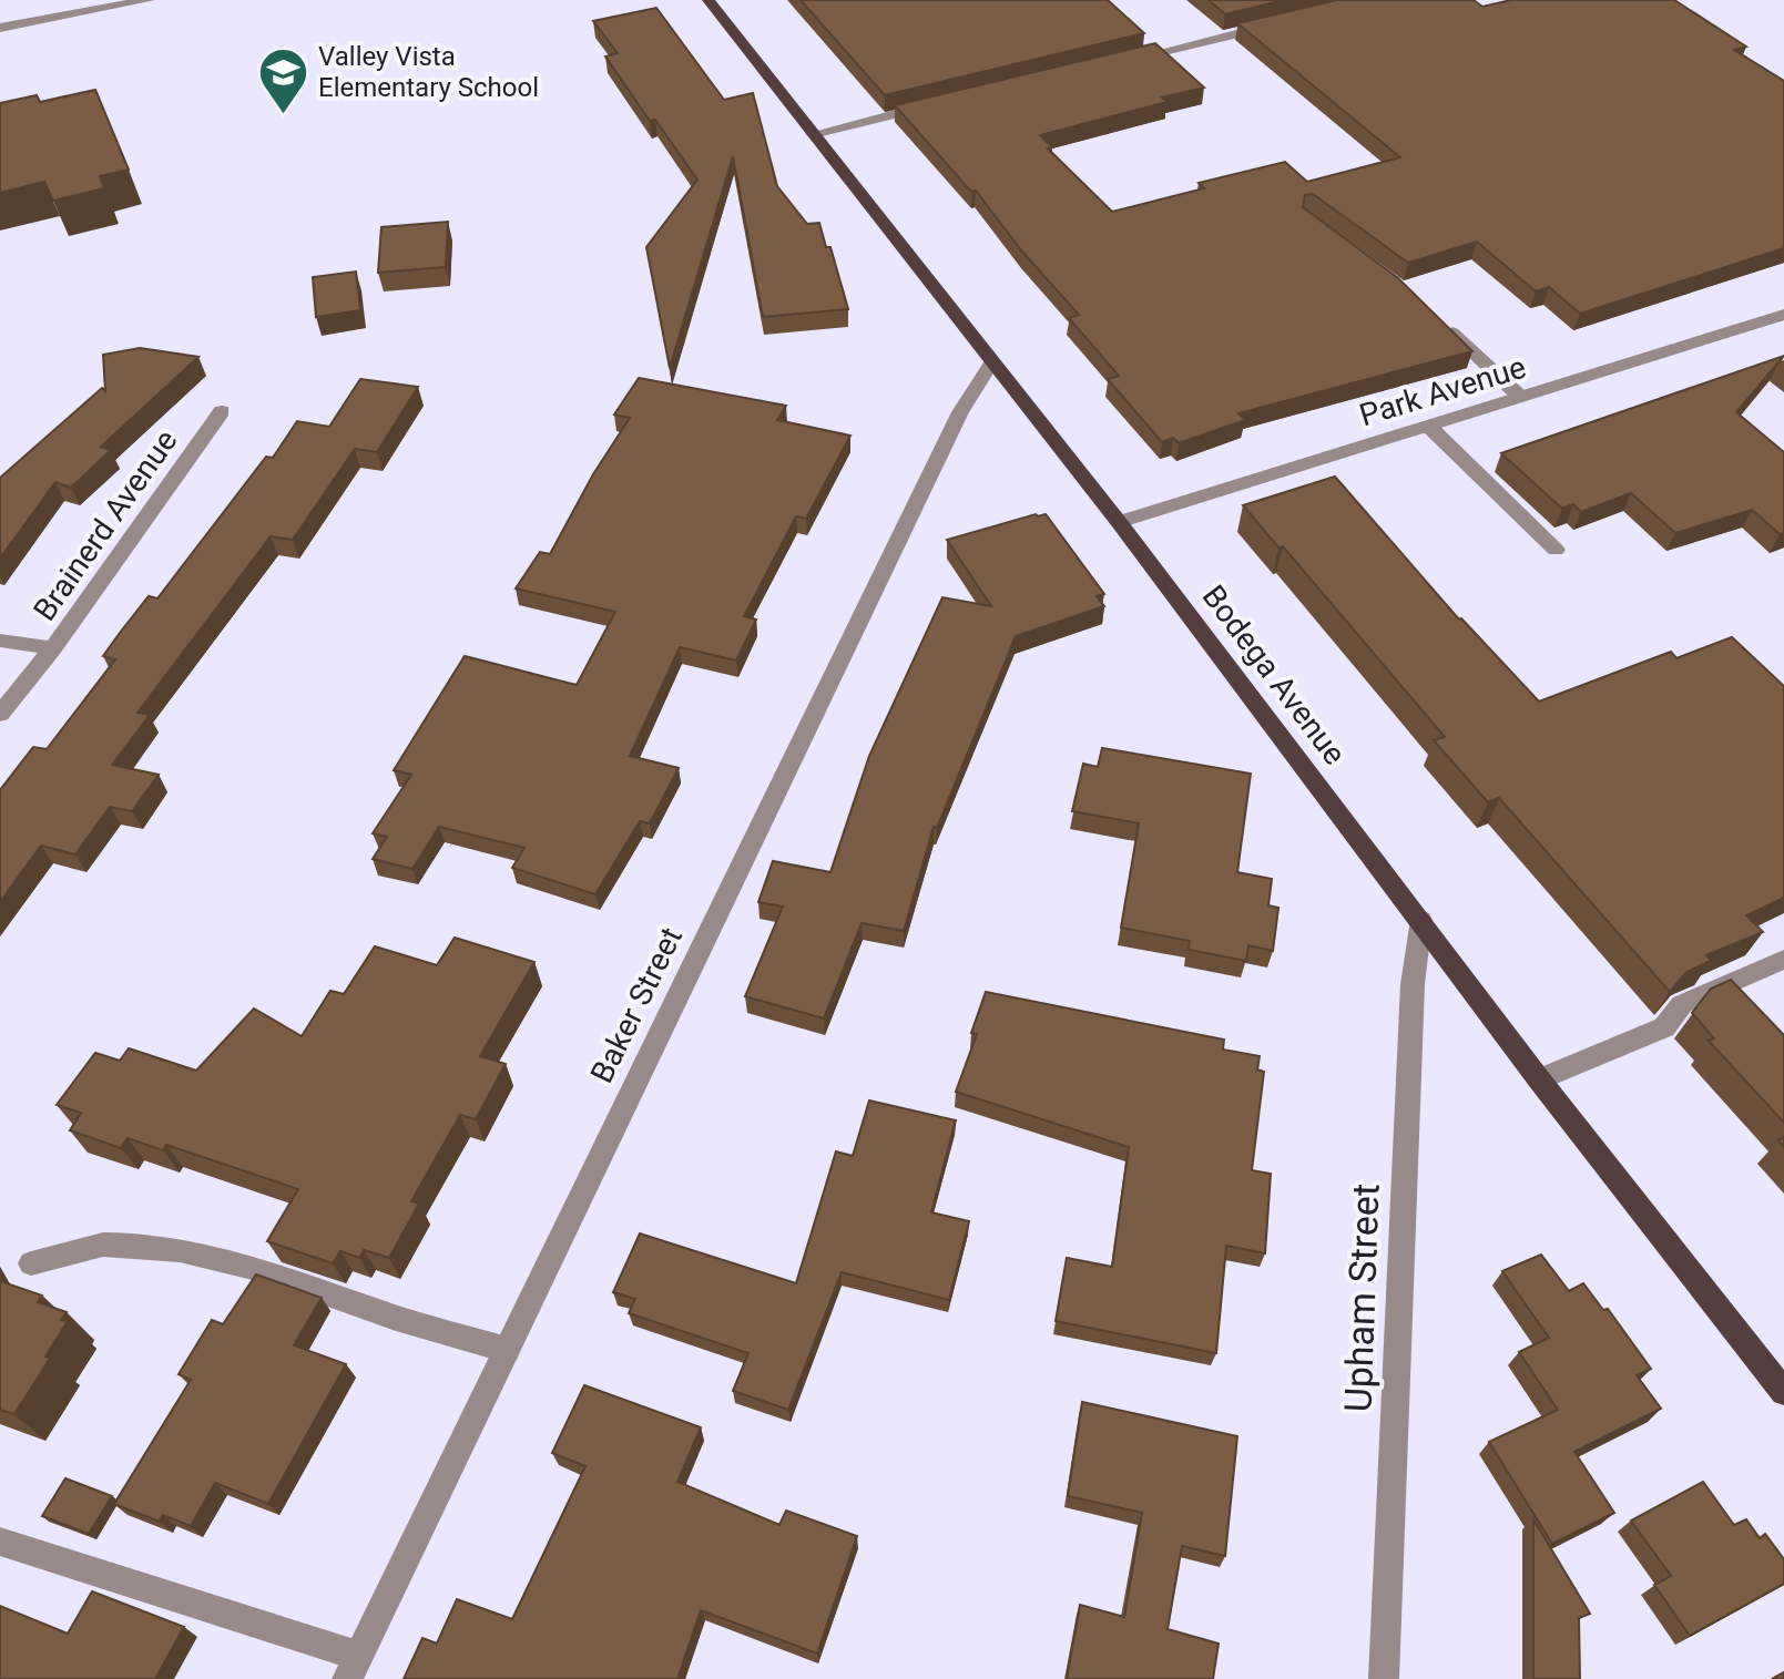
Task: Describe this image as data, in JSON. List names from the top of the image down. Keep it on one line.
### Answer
{"streets":{"main road":["Bodega Avenue"],"street":["Park Avenue","Brainerd Avenue","Baker Street","Upham Street"]},"crossings":[["Park Avenue","Bodega Avenue"],["Bodega Avenue","Baker Street"],["Bodega Avenue","Upham Street"]],"places":{"school or university":["Valley Vista Elementary School"]}}
